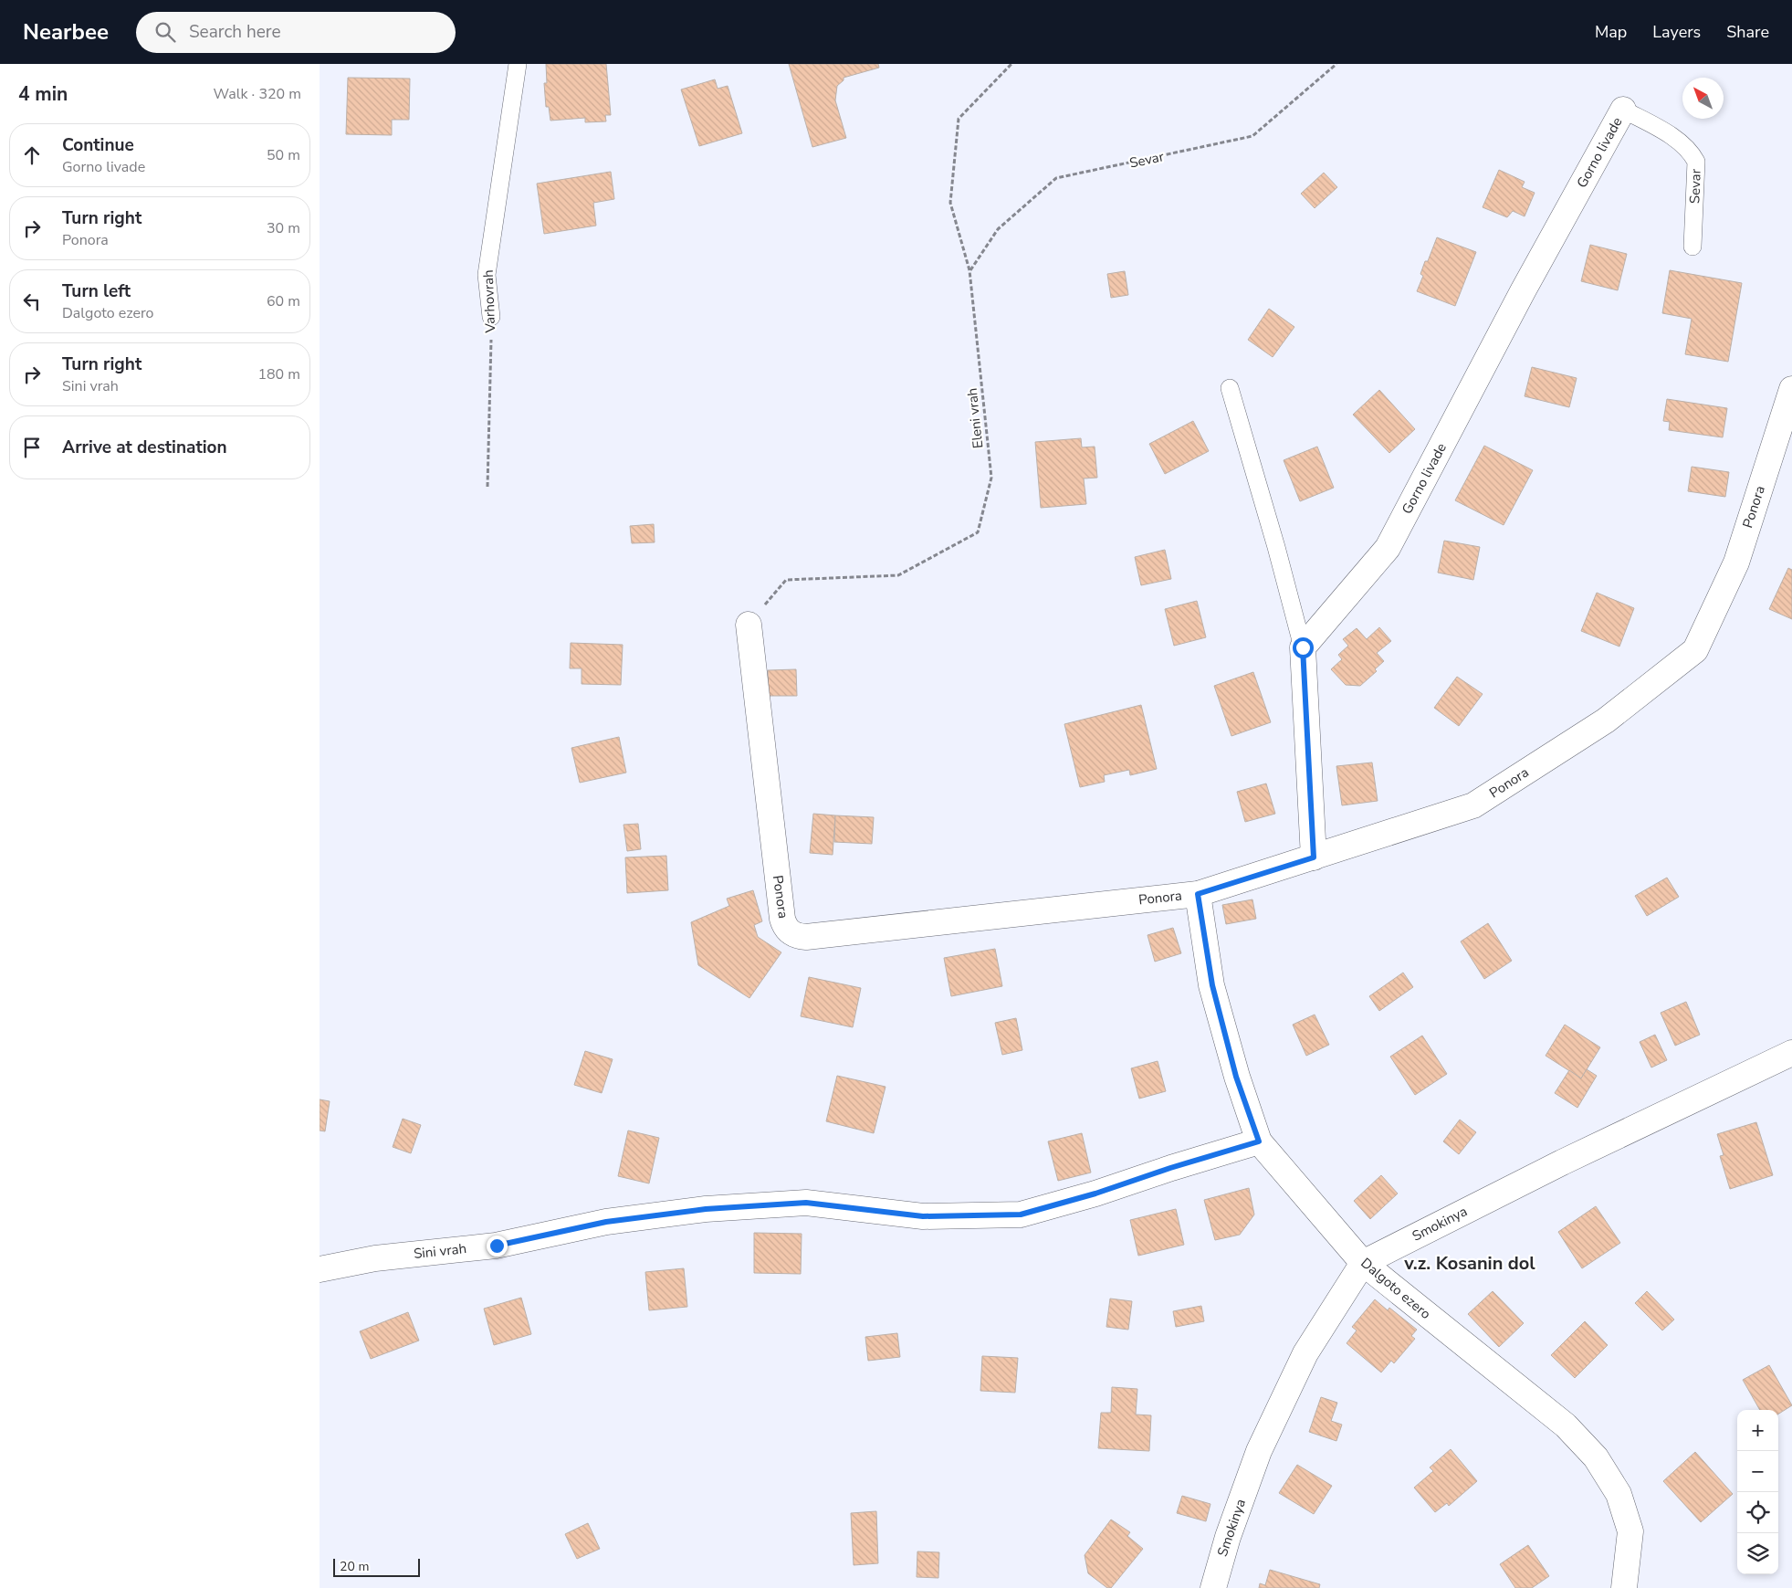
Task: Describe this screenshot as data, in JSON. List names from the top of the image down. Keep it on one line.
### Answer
{"streets":{"street":["Gorno livade","Ponora","Smokinya","Sini vrah","Dalgoto ezero"],"lane":["Sevar","Varhovrah"],"path":["Eleni vrah"]},"crossings":[["Gorno livade","Sevar"],["Sevar","Eleni vrah"],["Eleni vrah","Ponora"],["Ponora","Dalgoto ezero"],["Smokinya","Dalgoto ezero"],["Sini vrah","Dalgoto ezero"]],"districts":["v.z. Kosanin dol"],"scale_bar":"20 m","north":"top left","page":{"header":"Nearbee","search":"Search here","nav":["Map","Layers","Share"],"heading":["4 min","Walk · 320 m"],"list":[["Continue","Gorno livade","50 m"],["Turn right","Ponora","30 m"],["Turn left","Dalgoto ezero","60 m"],["Turn right","Sini vrah","180 m"],"Arrive at destination"],"map_buttons":["+","−"],"scale":"20 m"}}
